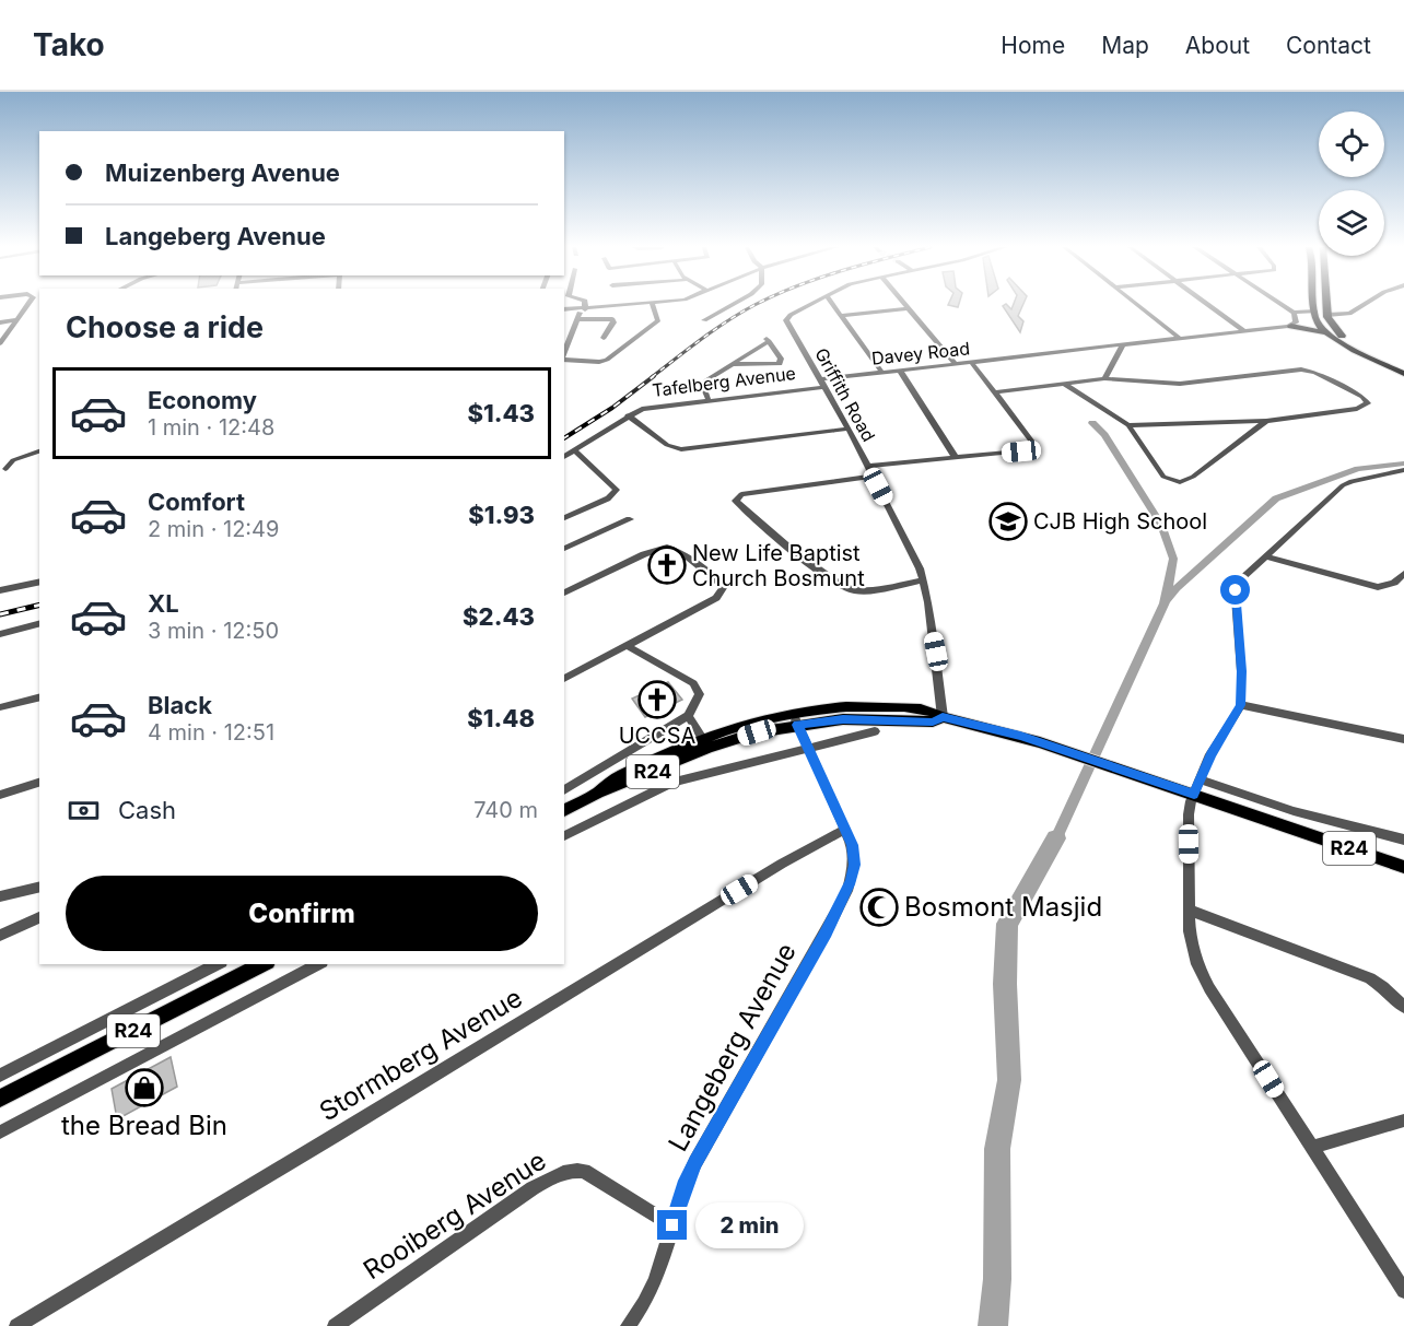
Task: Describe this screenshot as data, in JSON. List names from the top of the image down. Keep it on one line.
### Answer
{"streets":{"main road":["R24"],"street":["Davey Road","Tafelberg Avenue","Griffith Road","Langeberg Avenue","Stormberg Avenue","Rooiberg Avenue"]},"crossings":[["Davey Road","Tafelberg Avenue"],["Davey Road","Griffith Road"],["Tafelberg Avenue","Griffith Road"],["Griffith Road","R24"],["Langeberg Avenue","Stormberg Avenue"],["Langeberg Avenue","Rooiberg Avenue"]],"places":{"school or university":["CJB High School"],"church":["New Life Baptist Church Bosmunt","UCCSA"],"mosque":["Bosmont Masjid"],"shop":["the Bread Bin"]},"page":{"header":"Tako","nav":["Home","Map","About","Contact"],"banner":["Muizenberg Avenue","Langeberg Avenue"],"heading":"Choose a ride","list":[{"name":"Economy","note":"1 min · 12:48","value":"$1.43"},{"name":"Comfort","note":"2 min · 12:49","value":"$1.93"},{"name":"XL","note":"3 min · 12:50","value":"$2.43"},{"name":"Black","note":"4 min · 12:51","value":"$1.48"}],"pay":["Cash","740 m"],"buttons":"Confirm","bubble":"2 min"}}
